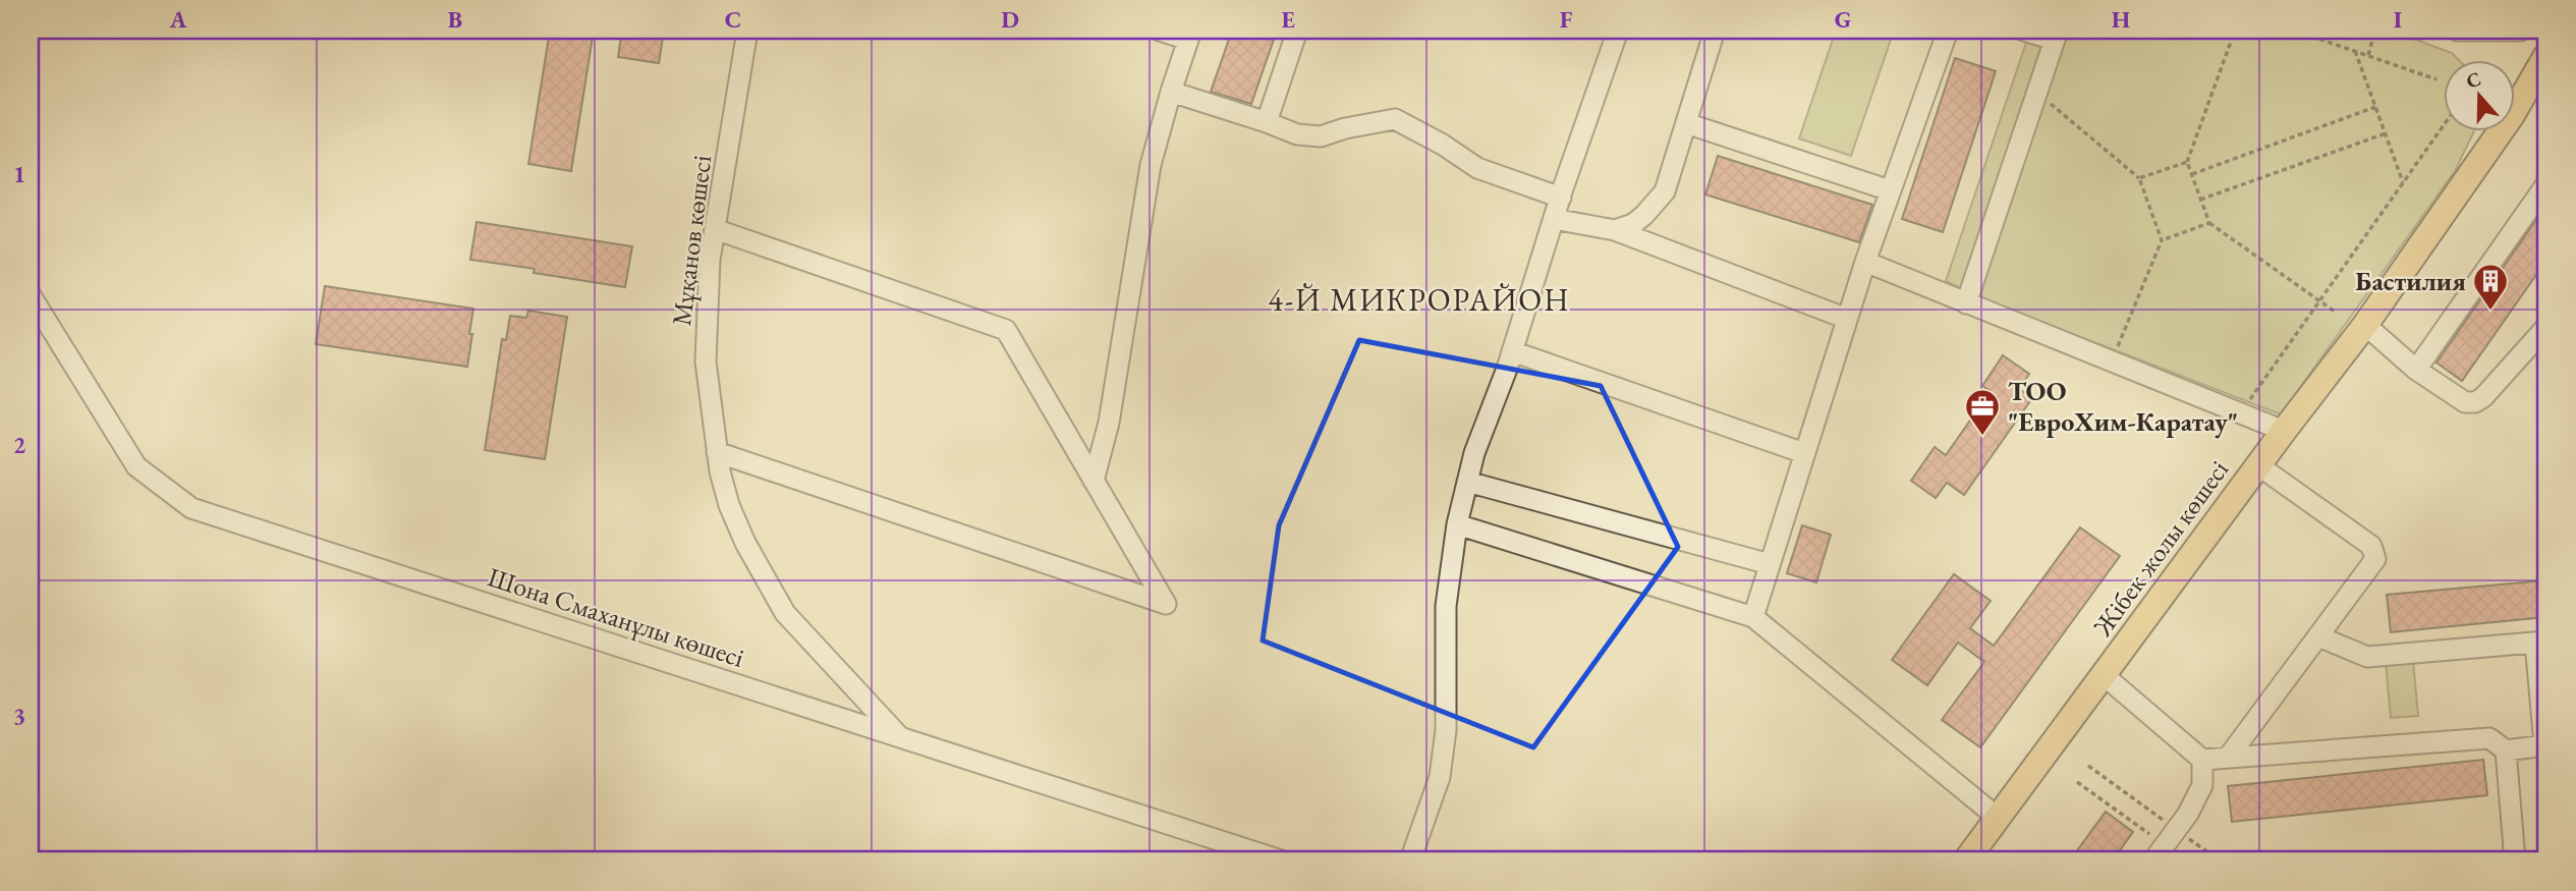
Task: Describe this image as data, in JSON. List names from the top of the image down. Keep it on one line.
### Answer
{"streets":{"main road":["Жібек жолы көшесі"],"street":["Мұқанов көшесі","Шона Смаханұлы көшесі"]},"crossings":[["Мұқанов көшесі","Шона Смаханұлы көшесі"]],"districts":["4-Й МИКРОРАЙОН"],"places":{"building":["Бастилия"],"office":["ТОО \"ЕвроХим-Каратау\""]},"north":"top","grid":{"columns":["A","B","C","D","E","F","G","H","I"],"rows":["1","2","3"]}}
